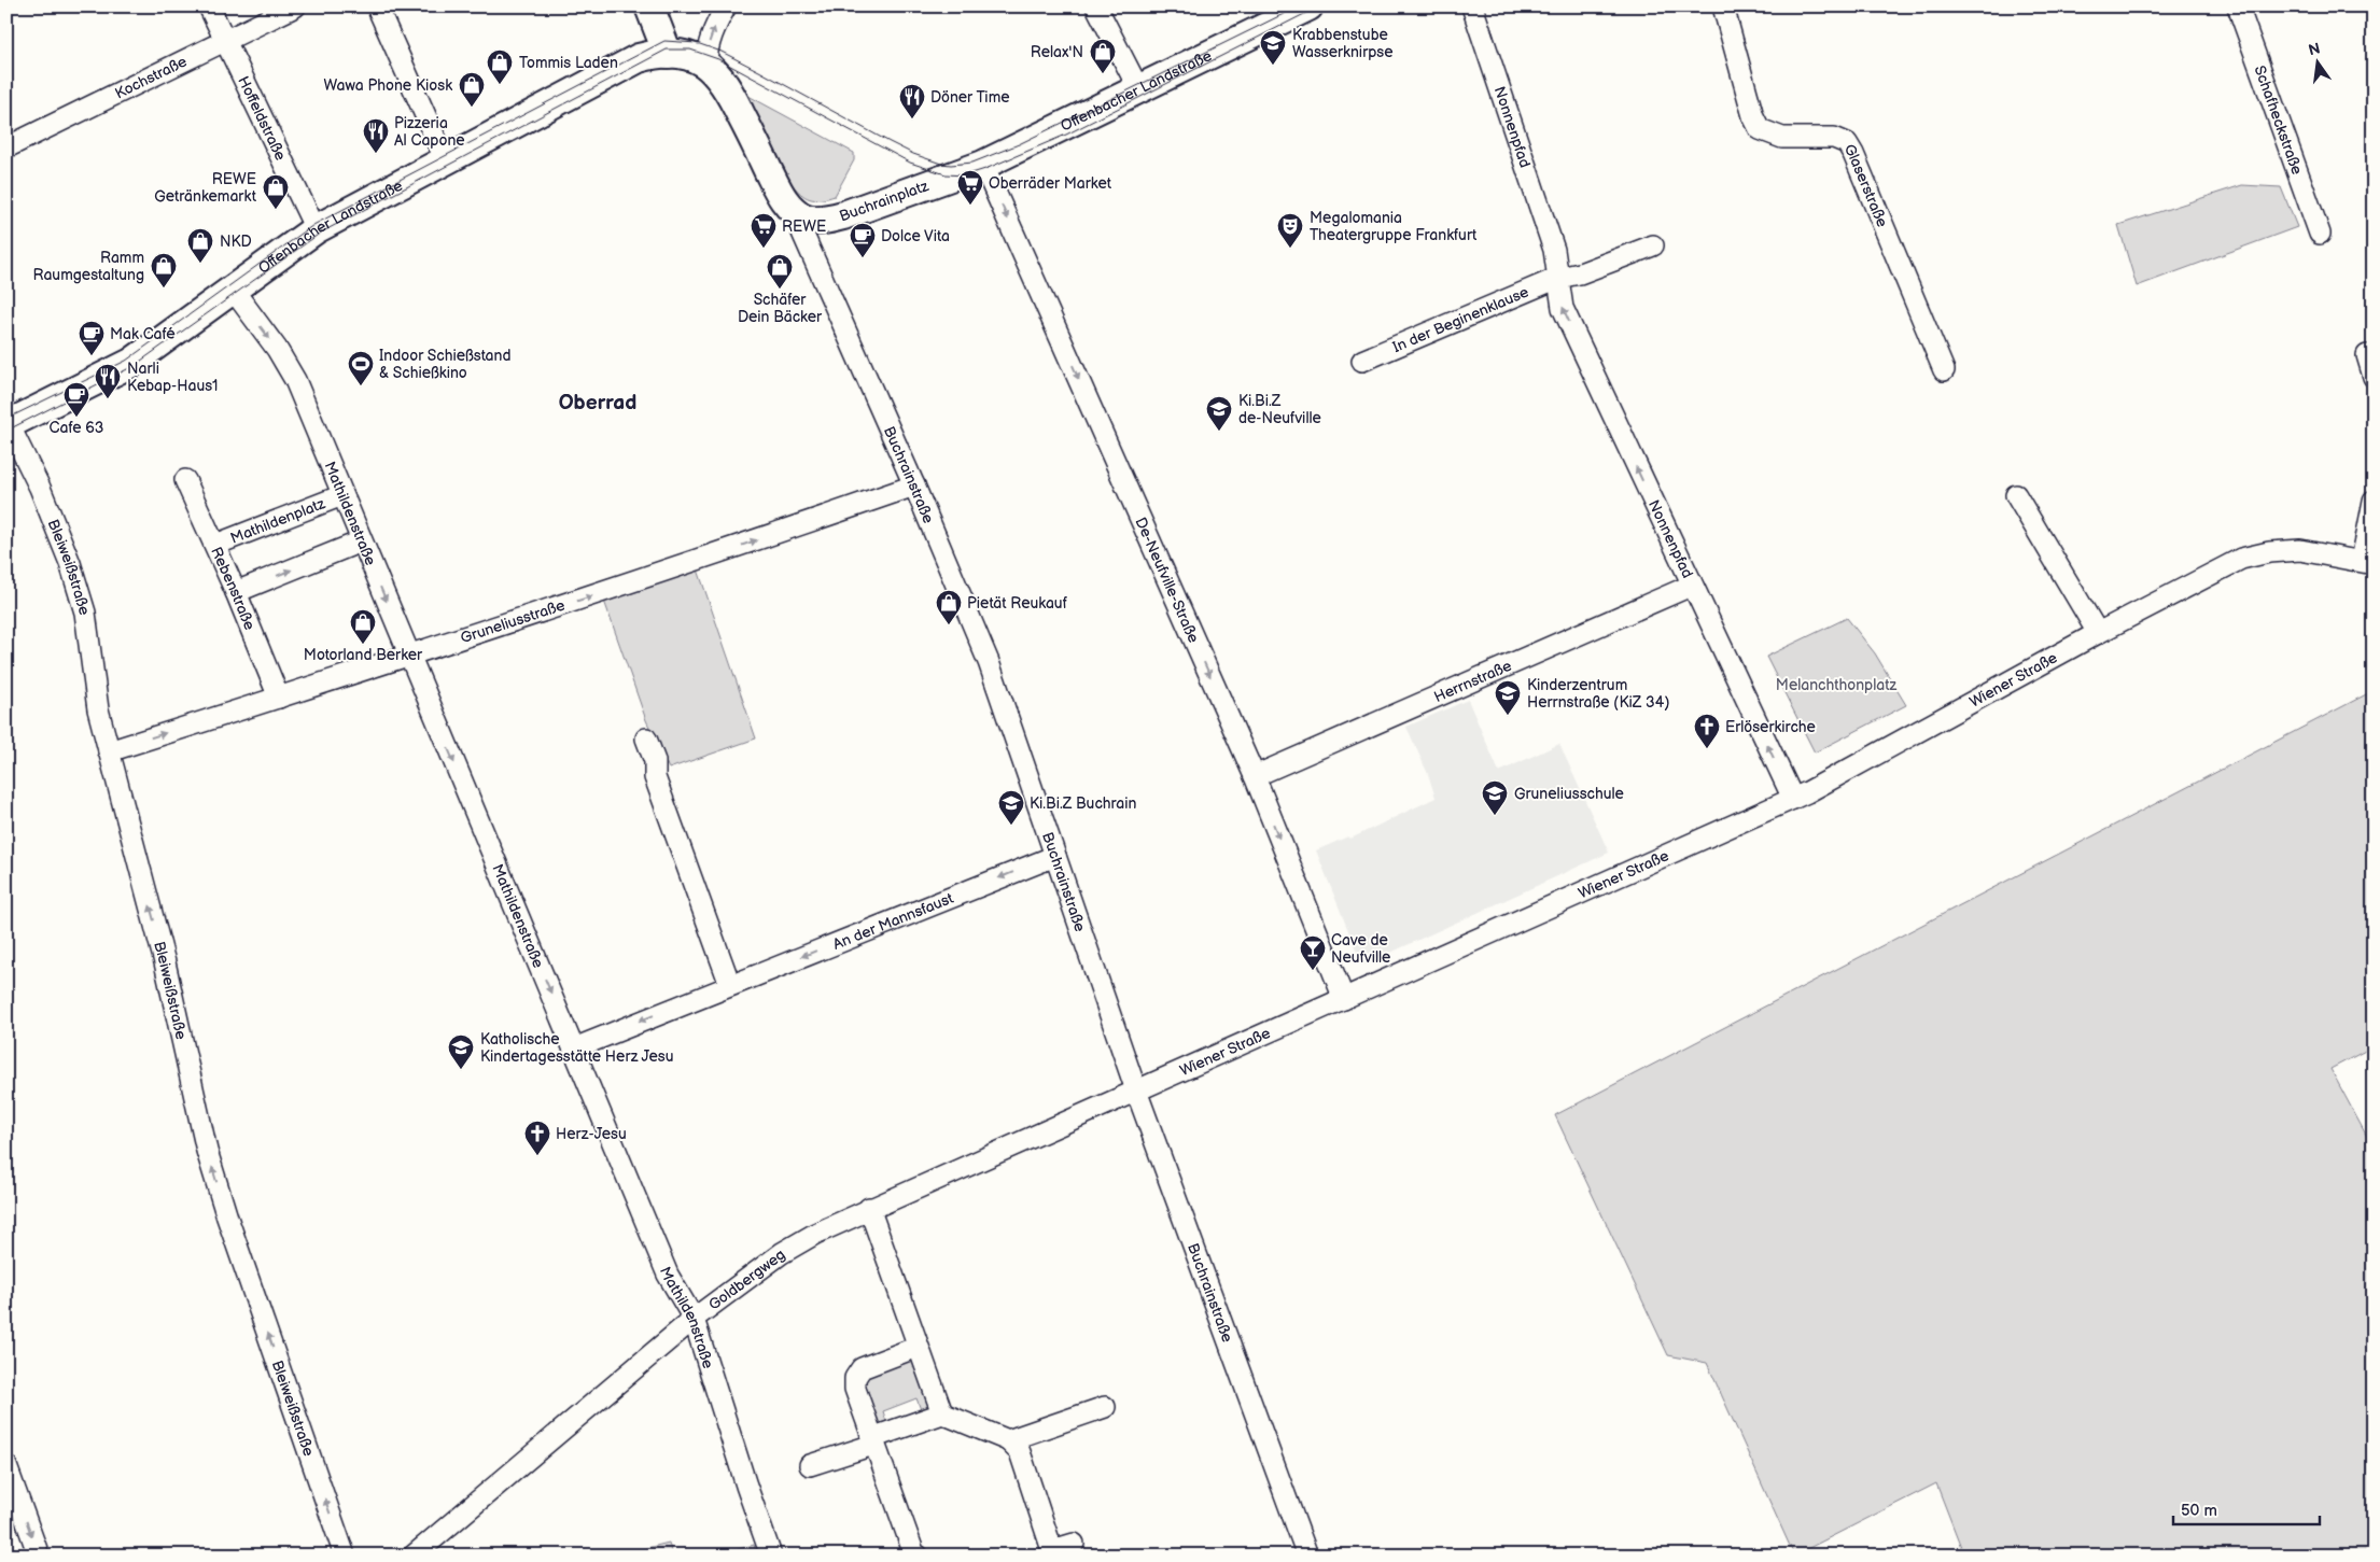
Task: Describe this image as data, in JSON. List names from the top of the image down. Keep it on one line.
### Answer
{"streets":{"main road":["Offenbacher Landstraße","Buchrainplatz"],"street":["Kochstraße","Hoffeldstraße","Schafheckstraße","Nonnenpfad","Glaserstraße","In der Beginenklause","Buchrainstraße","Mathildenstraße","Mathildenplatz","Bleiweißstraße","De-Neufville-Straße","Rebenstraße","Gruneliusstraße","Wiener Straße","Herrnstraße","An der Mannsfaust","Goldbergweg"]},"crossings":[["Kochstraße","Hoffeldstraße"],["Offenbacher Landstraße","Hoffeldstraße"],["Offenbacher Landstraße","Buchrainplatz"],["Offenbacher Landstraße","Mathildenstraße"],["Offenbacher Landstraße","Bleiweißstraße"],["Offenbacher Landstraße","De-Neufville-Straße"],["Nonnenpfad","In der Beginenklause"],["Nonnenpfad","Wiener Straße"],["Nonnenpfad","Herrnstraße"],["Buchrainplatz","Buchrainstraße"],["Buchrainplatz","De-Neufville-Straße"],["Buchrainstraße","Gruneliusstraße"],["Buchrainstraße","Wiener Straße"],["Buchrainstraße","An der Mannsfaust"],["Buchrainstraße","Goldbergweg"],["Mathildenstraße","Mathildenplatz"],["Mathildenstraße","Gruneliusstraße"],["Mathildenstraße","An der Mannsfaust"],["Mathildenstraße","Goldbergweg"],["Mathildenplatz","Rebenstraße"],["Bleiweißstraße","Gruneliusstraße"],["De-Neufville-Straße","Wiener Straße"],["De-Neufville-Straße","Herrnstraße"],["Rebenstraße","Gruneliusstraße"],["Wiener Straße","Goldbergweg"]],"one_way":["Nonnenpfad","Mathildenstraße","Bleiweißstraße","De-Neufville-Straße","Gruneliusstraße","An der Mannsfaust"],"districts":["Oberrad"],"parks":["Melanchthonplatz"],"places":{"school or university":["Krabbenstube Wasserknirpse","Ki.Bi.Z de-Neufville","Kinderzentrum Herrnstraße (KiZ 34)","Gruneliusschule","Ki.Bi.Z Buchrain","Katholische Kindertagesstätte Herz Jesu"],"shop":["Relax'N","Tommis Laden","Wawa Phone Kiosk","REWE Getränkemarkt","NKD","Ramm Raumgestaltung","Schäfer Dein Bäcker","Pietät Reukauf","Motorland Berker"],"restaurant":["Döner Time","Pizzeria Al Capone","Narli Kebap-Haus1"],"supermarket":["Oberräder Market","REWE"],"theatre":["Megalomania Theatergruppe Frankfurt"],"cafe":["Dolce Vita","Mak Café","Cafe 63"],"sports":["Indoor Schießstand & Schießkino"],"church":["Erlöserkirche","Herz-Jesu"],"bar":["Cave de Neufville"]},"scale_bar":"50 m","north":"top"}
